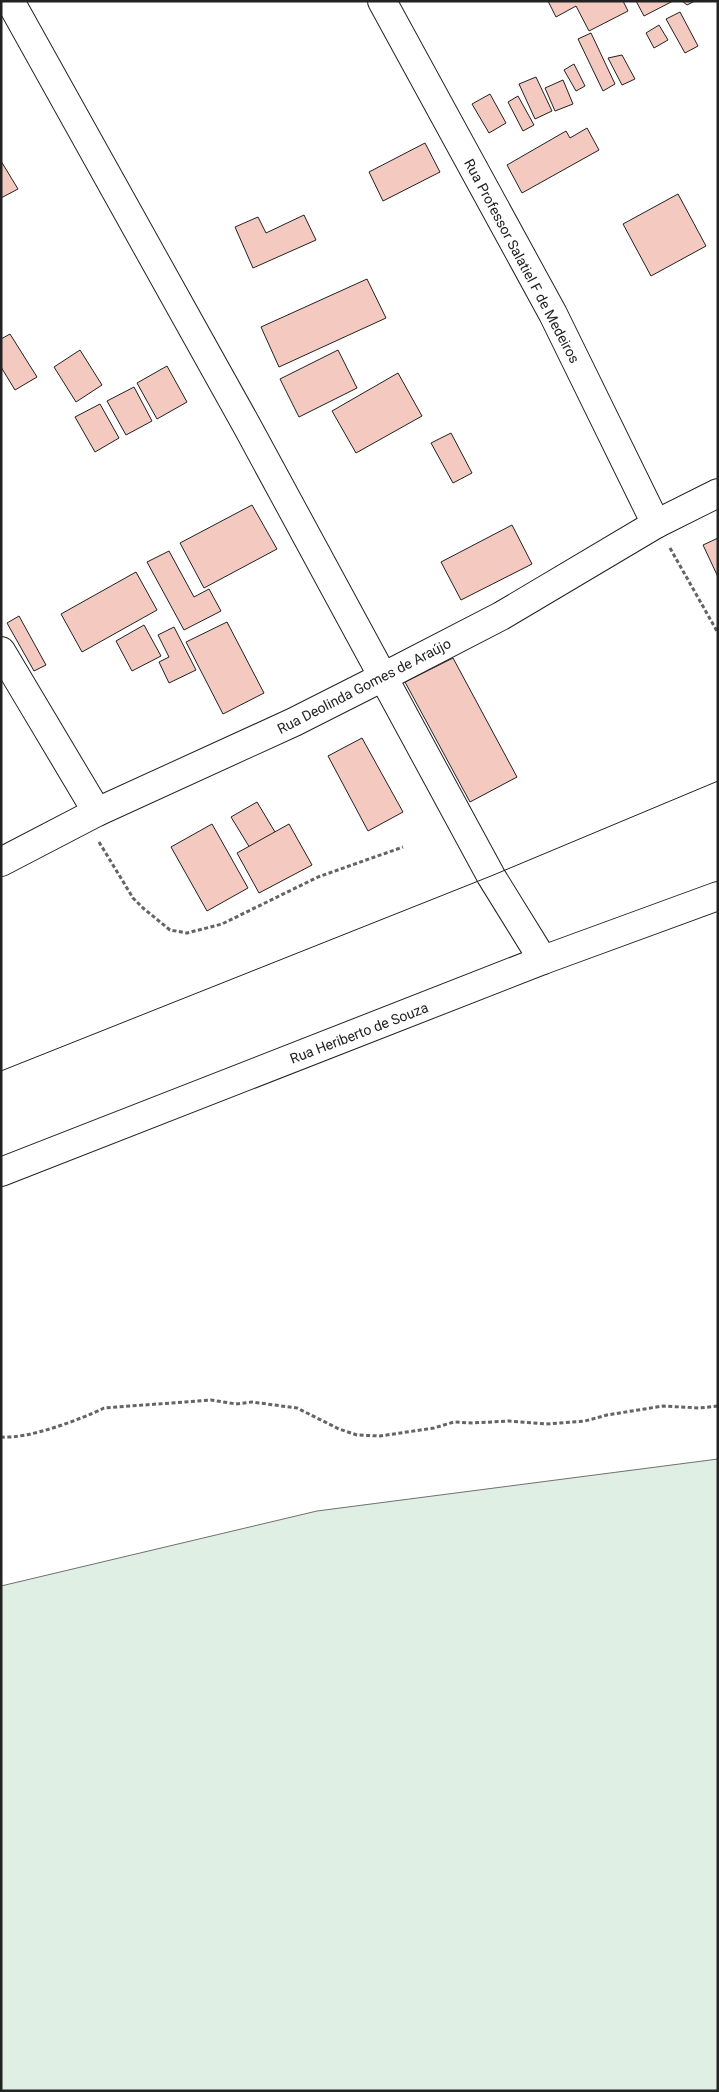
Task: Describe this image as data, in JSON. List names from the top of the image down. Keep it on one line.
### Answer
{"streets":{"street":["Rua Professor Salatiel F de Medeiros","Rua Deolinda Gomes de Araújo","Rua Heriberto de Souza"]},"crossings":[["Rua Professor Salatiel F de Medeiros","Rua Deolinda Gomes de Araújo"]]}
